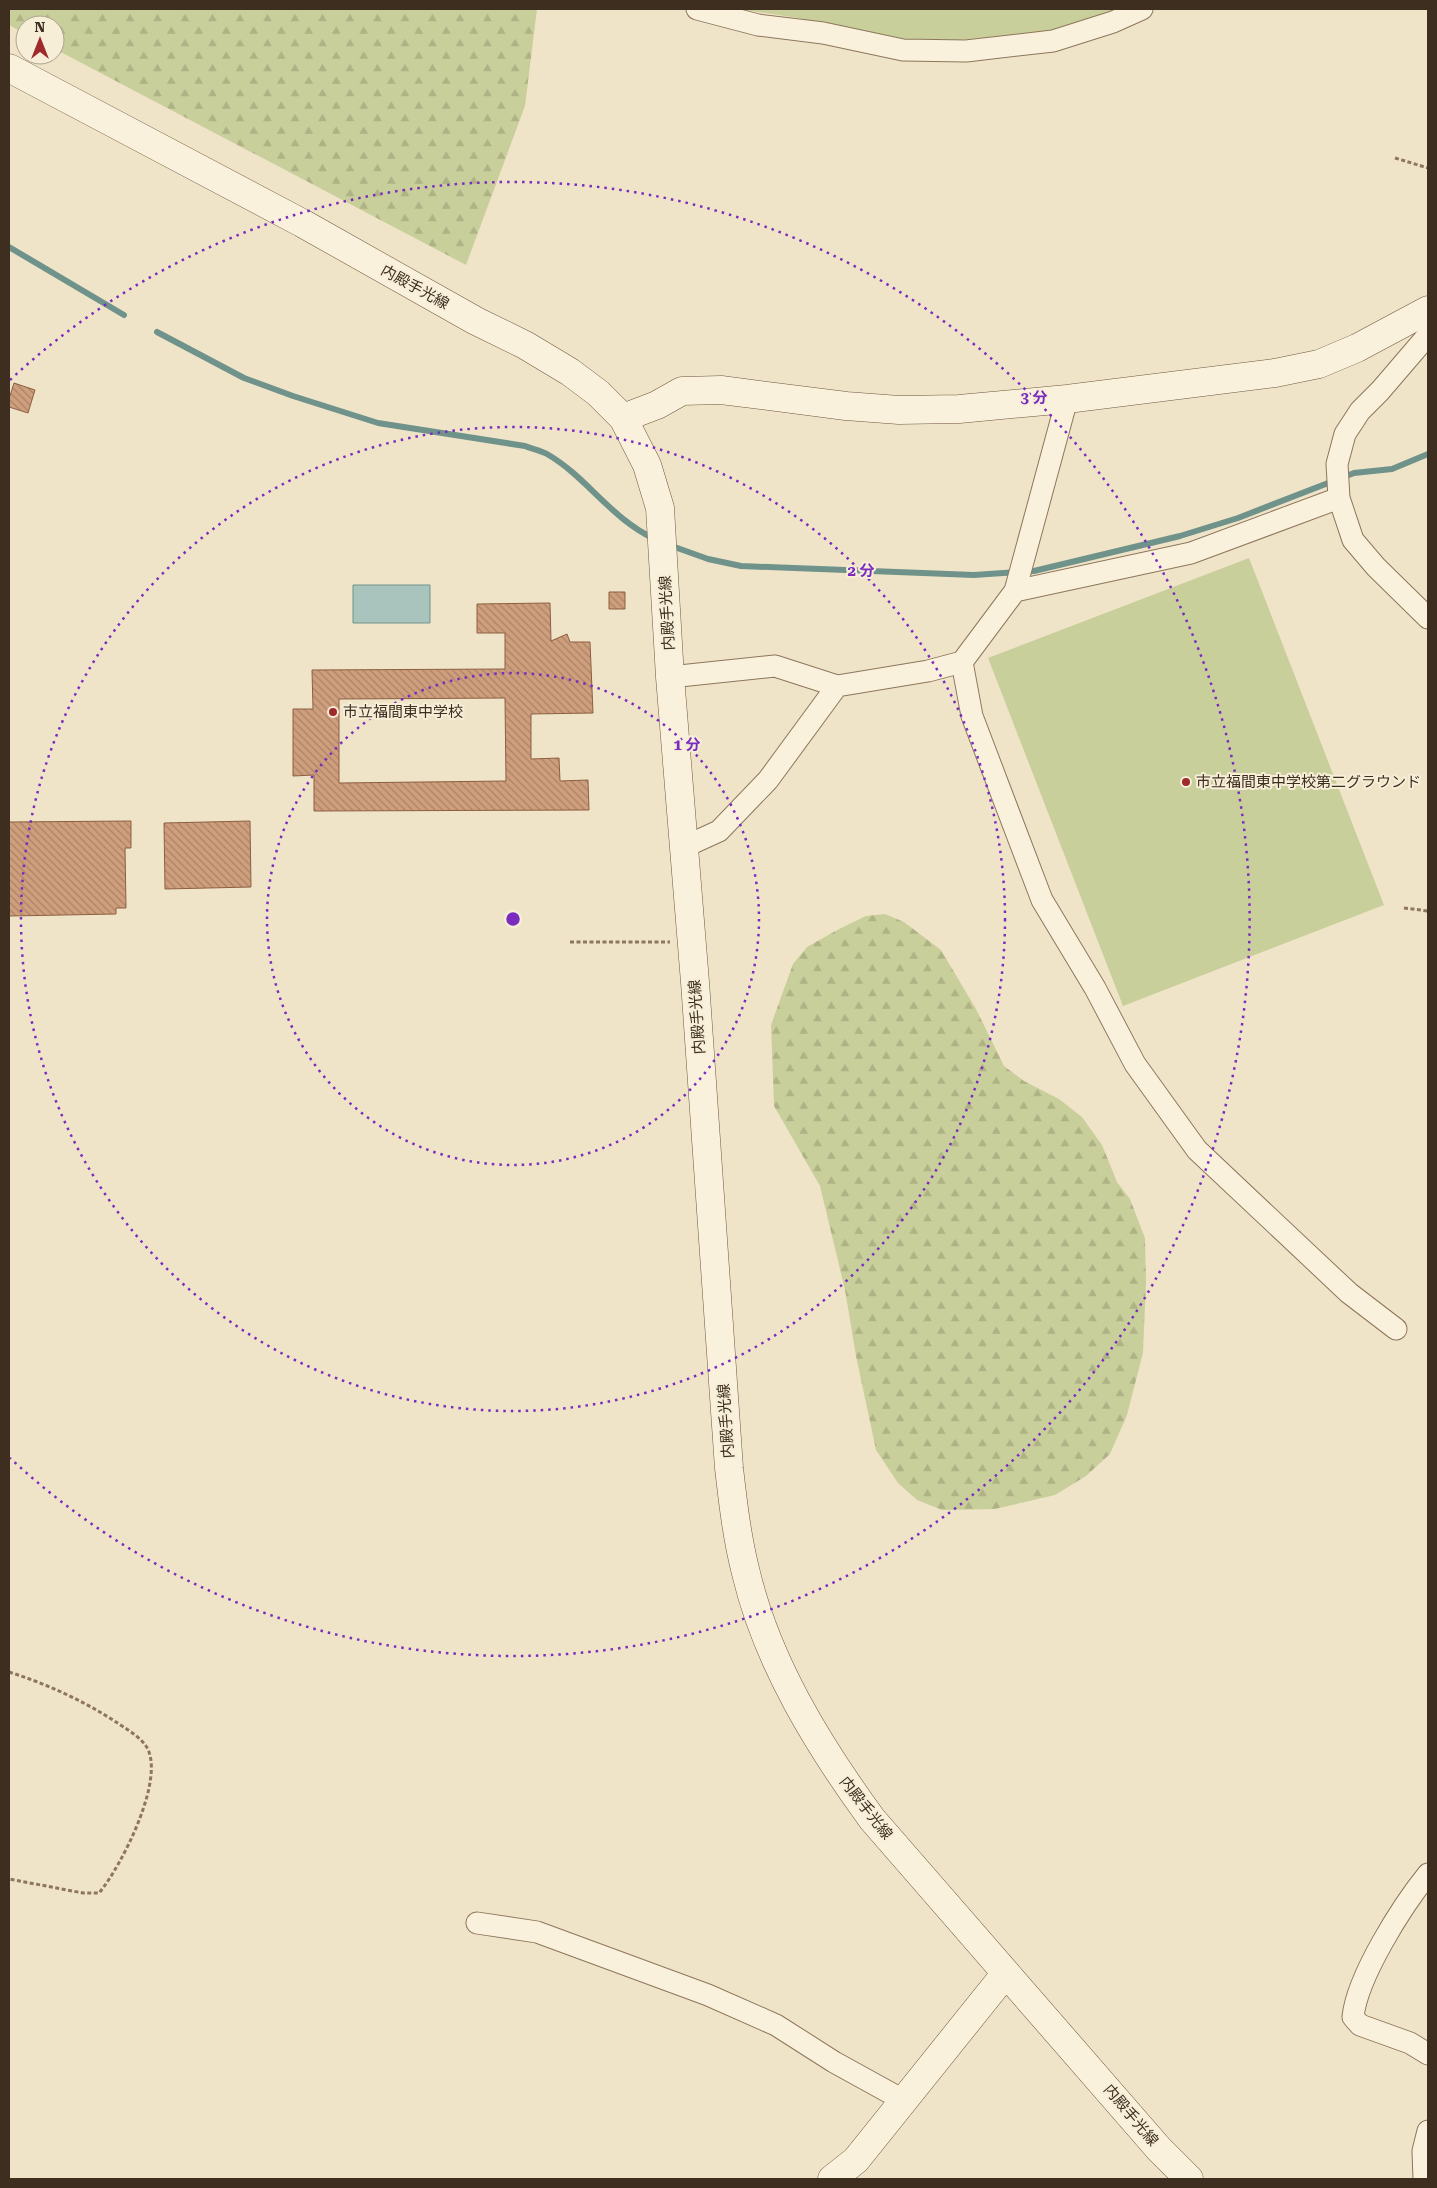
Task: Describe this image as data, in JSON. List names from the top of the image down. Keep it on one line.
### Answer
{"streets":{"main road":["内殿手光線"]},"places":["市立福間東中学校","市立福間東中学校第二グラウンド"],"north":"top","rings":["3 分","2 分","1 分"]}
